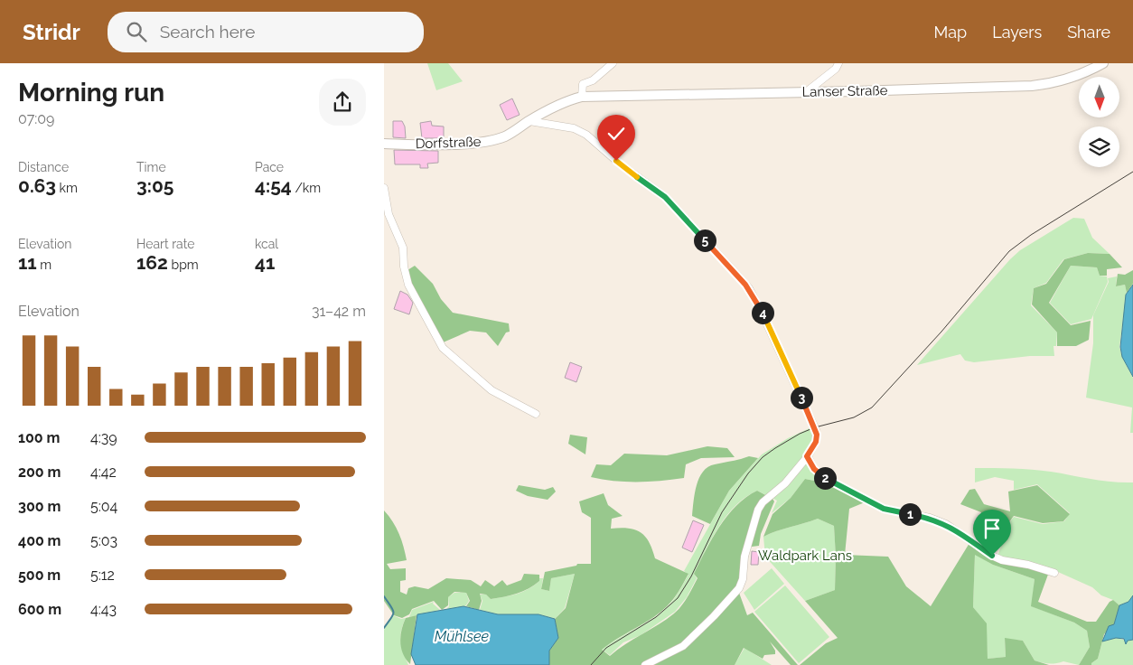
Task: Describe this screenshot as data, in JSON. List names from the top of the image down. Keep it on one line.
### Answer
{"streets":{"main road":["Lanser Straße","Dorfstraße"]},"crossings":[["Lanser Straße","Dorfstraße"]],"water":["Mühlsee"],"parks":["Waldpark Lans"],"north":"bottom","page":{"header":"Stridr","search":"Search here","nav":["Map","Layers","Share"],"heading":["Morning run","07:09"],"stats":[["Distance","0.63 km"],["Time","3:05"],["Pace","4:54 /km"],["Elevation","11 m"],["Heart rate","162 bpm"],["kcal","41"]],"pins":["5","4","3","2","1"],"chart":["Elevation","31–42 m"],"list":[{"name":"100 m","note":"4:39"},{"name":"200 m","note":"4:42"},{"name":"300 m","note":"5:04"},{"name":"400 m","note":"5:03"},{"name":"500 m","note":"5:12"},{"name":"600 m","note":"4:43"}]}}
